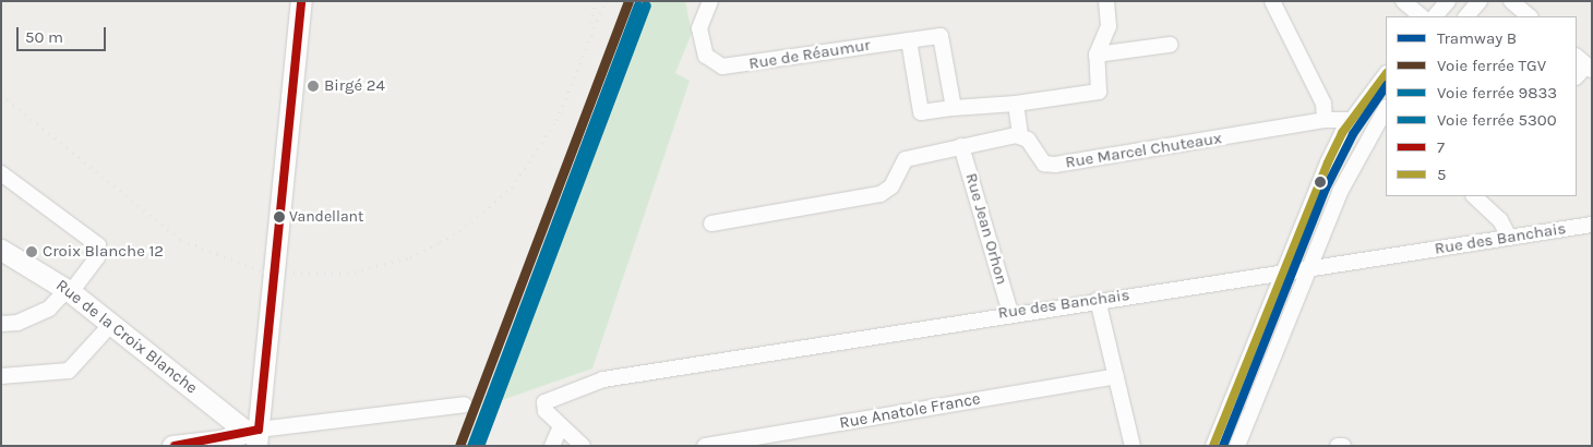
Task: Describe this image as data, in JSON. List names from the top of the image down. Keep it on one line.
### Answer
{"streets":{"main road":["Rue de la Croix Blanche"],"street":["Rue de Réaumur","Rue Marcel Chuteaux","Rue Jean Orhon","Rue des Banchais","Rue Anatole France"]},"crossings":[["Rue Jean Orhon","Rue des Banchais"]],"places":["Birgé 24","Vandellant","Croix Blanche 12"],"lines":["rail line TGV","transit line 7","rail line 9833","rail line 5300","transit line 5","tram line B"],"legend":["Tramway B","Voie ferrée TGV","Voie ferrée 9833","Voie ferrée 5300","7","5"],"scale_bar":"50 m"}
